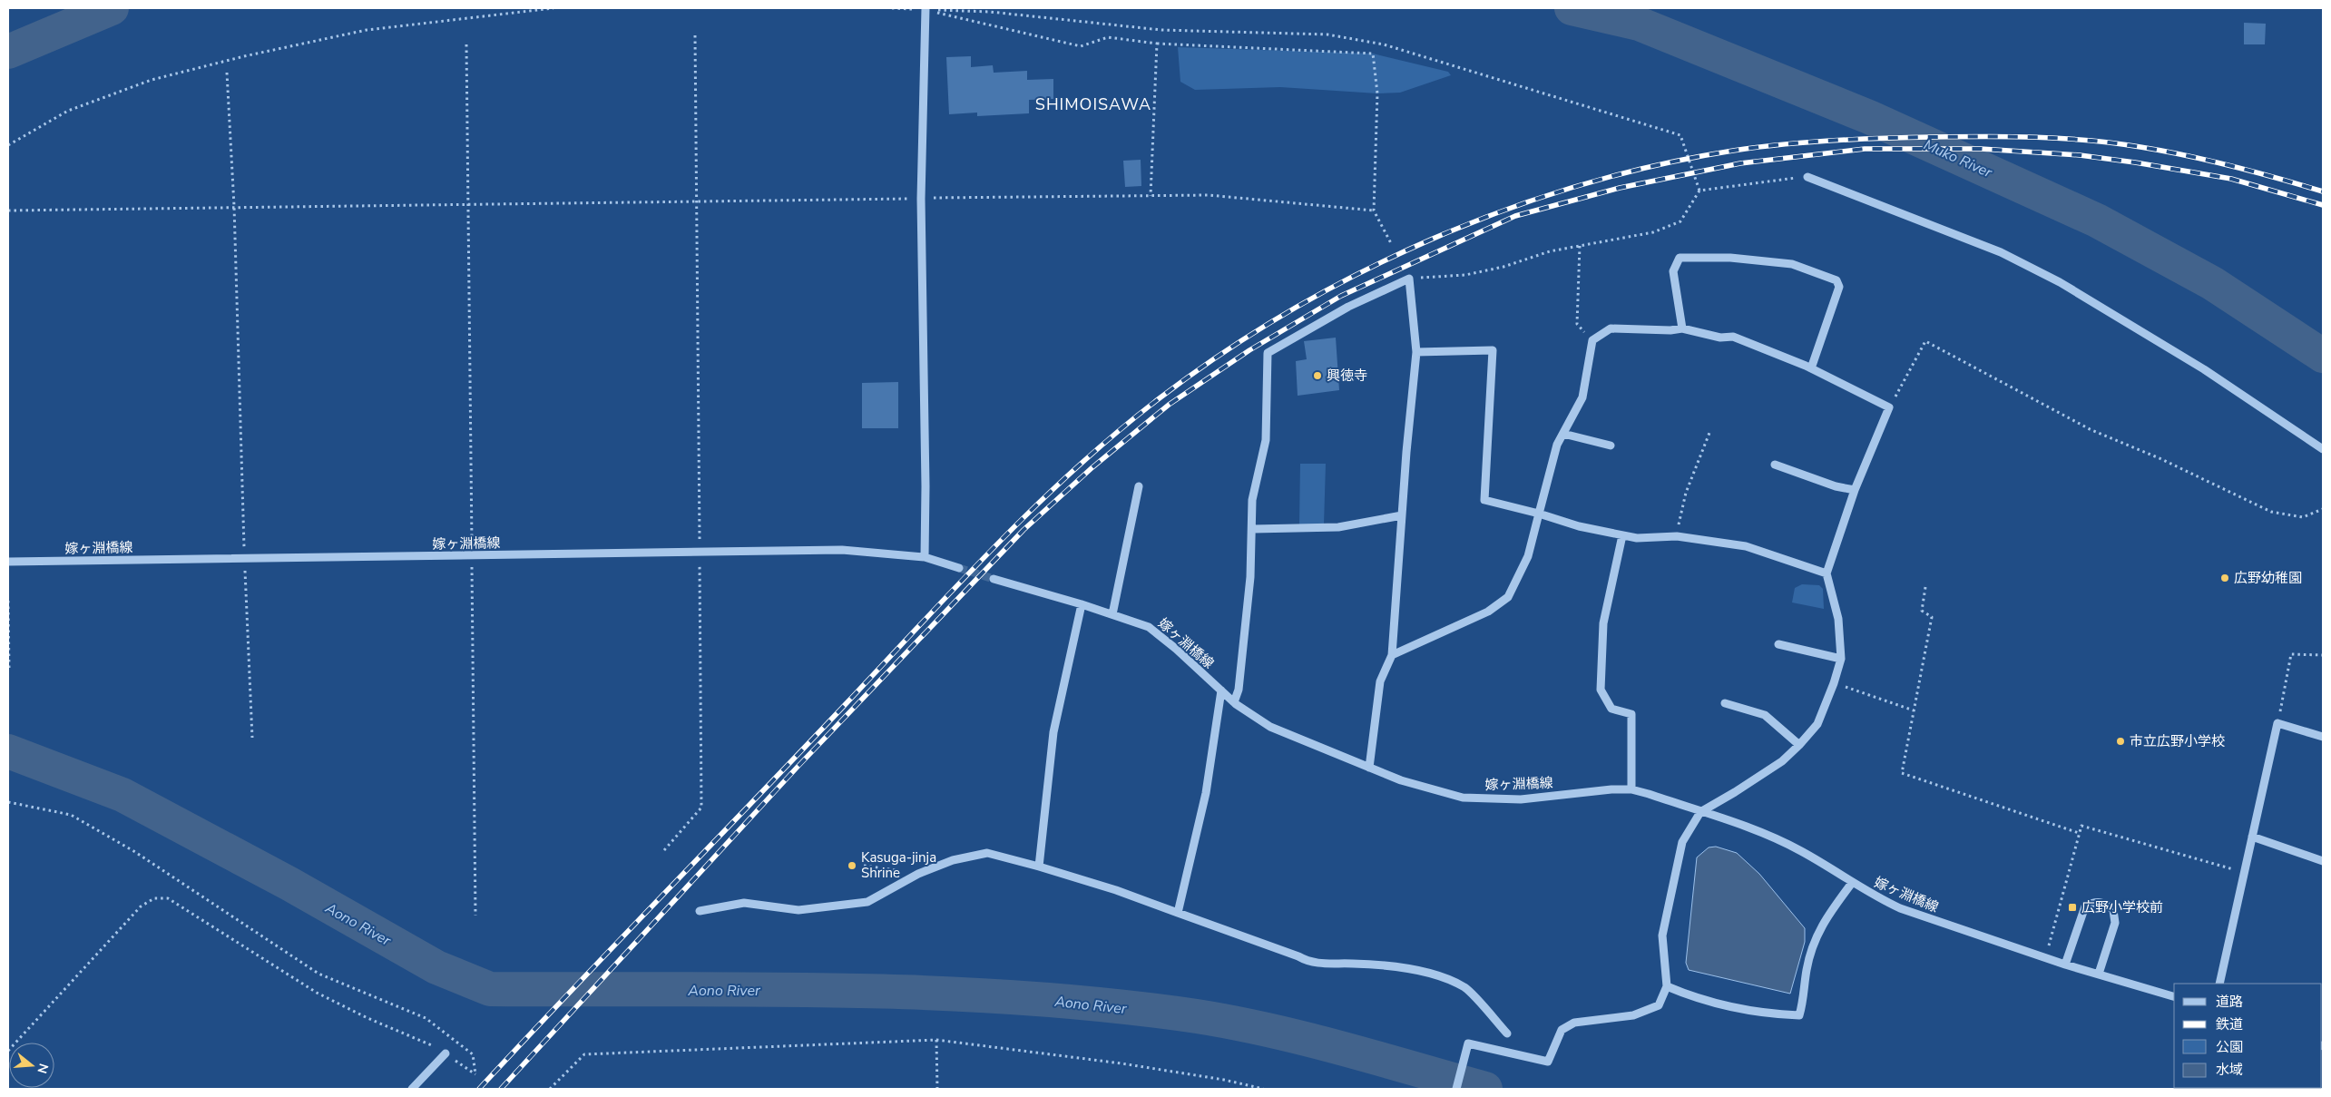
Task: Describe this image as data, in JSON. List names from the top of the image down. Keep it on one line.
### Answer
{"streets":{"street":["嫁ヶ淵橋線"]},"districts":["SHIMOISAWA"],"water":["Muko River","Aono River"],"places":{"other":["興徳寺","広野幼稚園","市立広野小学校","Kasuga-jinja Shrine"],"transit":["広野小学校前"]},"legend":["道路","鉄道","公園","水域"],"north":"right"}
